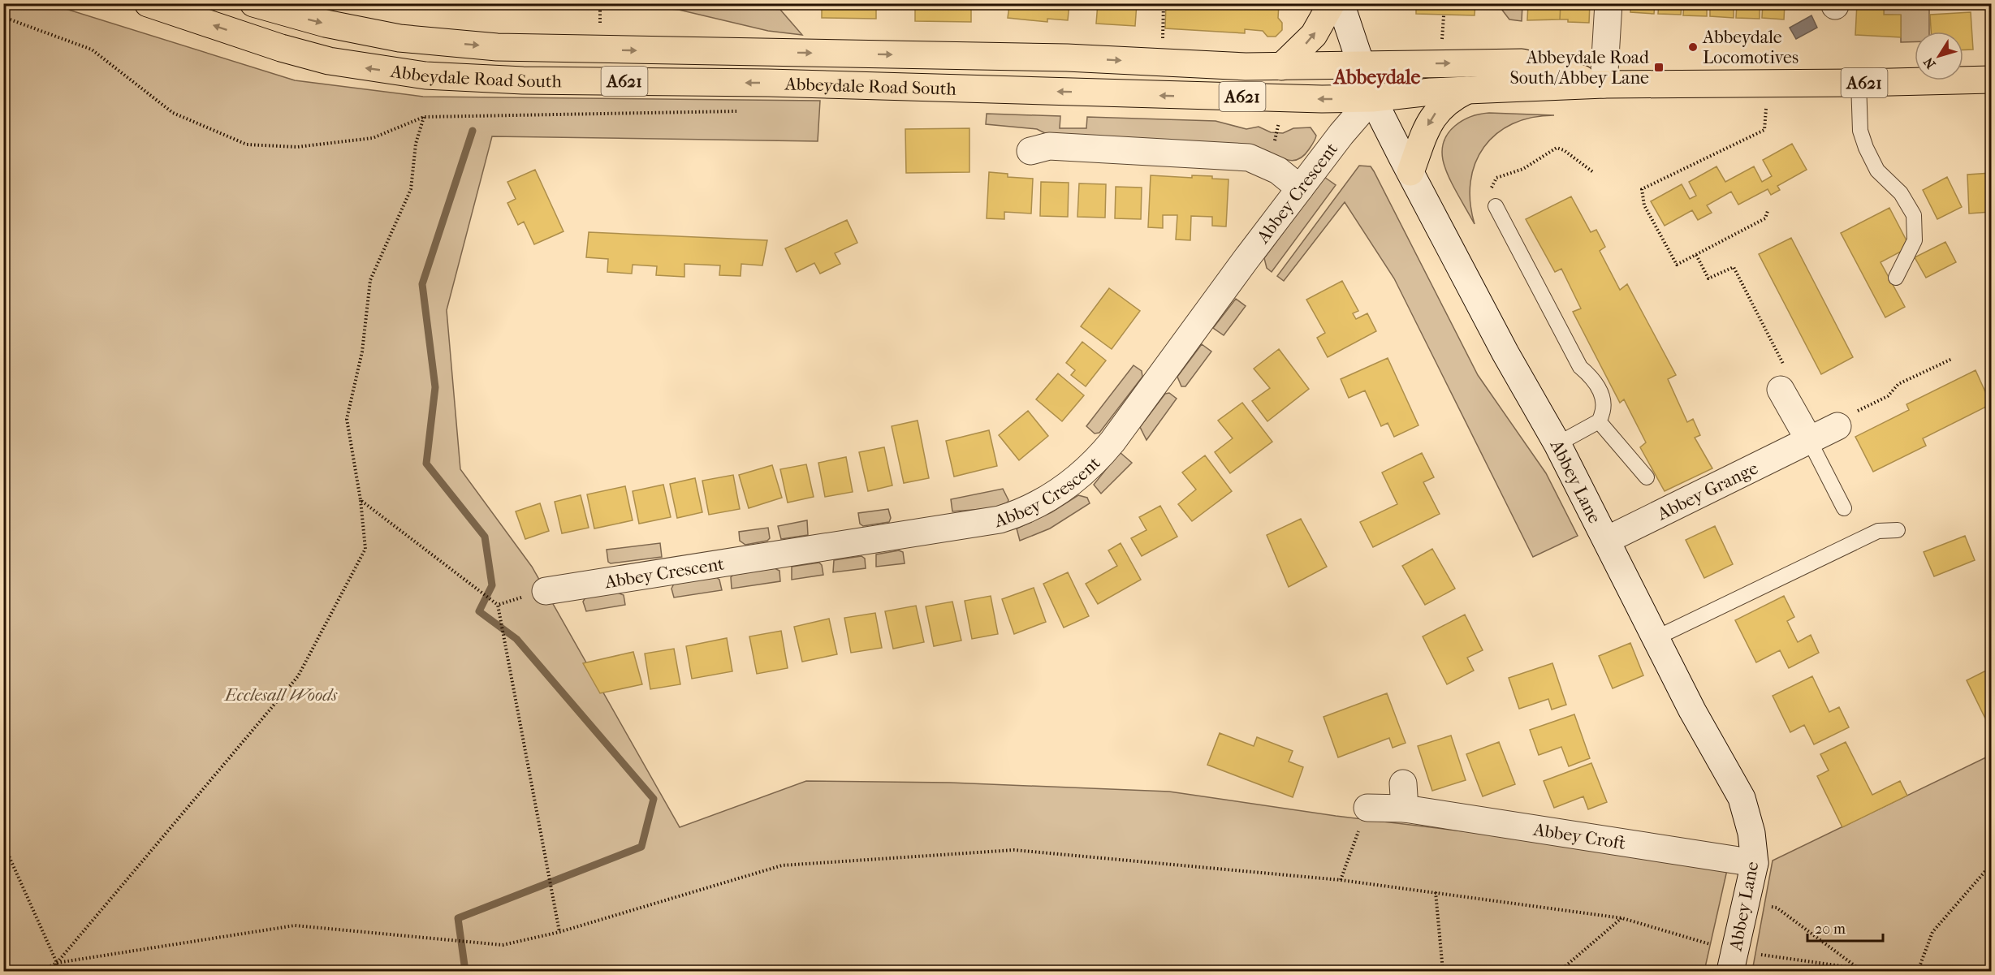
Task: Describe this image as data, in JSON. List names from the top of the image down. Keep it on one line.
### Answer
{"streets":{"main road":["Abbeydale Road South","A621"],"street":["Abbey Crescent","Abbey Lane","Abbey Grange","Abbey Croft"]},"crossings":[["Abbeydale Road South","Abbey Crescent"],["Abbeydale Road South","Abbey Lane"],["Abbey Crescent","Abbey Lane"],["Abbey Lane","Abbey Grange"],["Abbey Lane","Abbey Croft"]],"districts":["Abbeydale"],"parks":["Ecclesall Woods"],"places":{"other":["Abbeydale Locomotives"],"transit":["Abbeydale Road South/Abbey Lane"]},"scale_bar":"20 m","north":"bottom left"}
